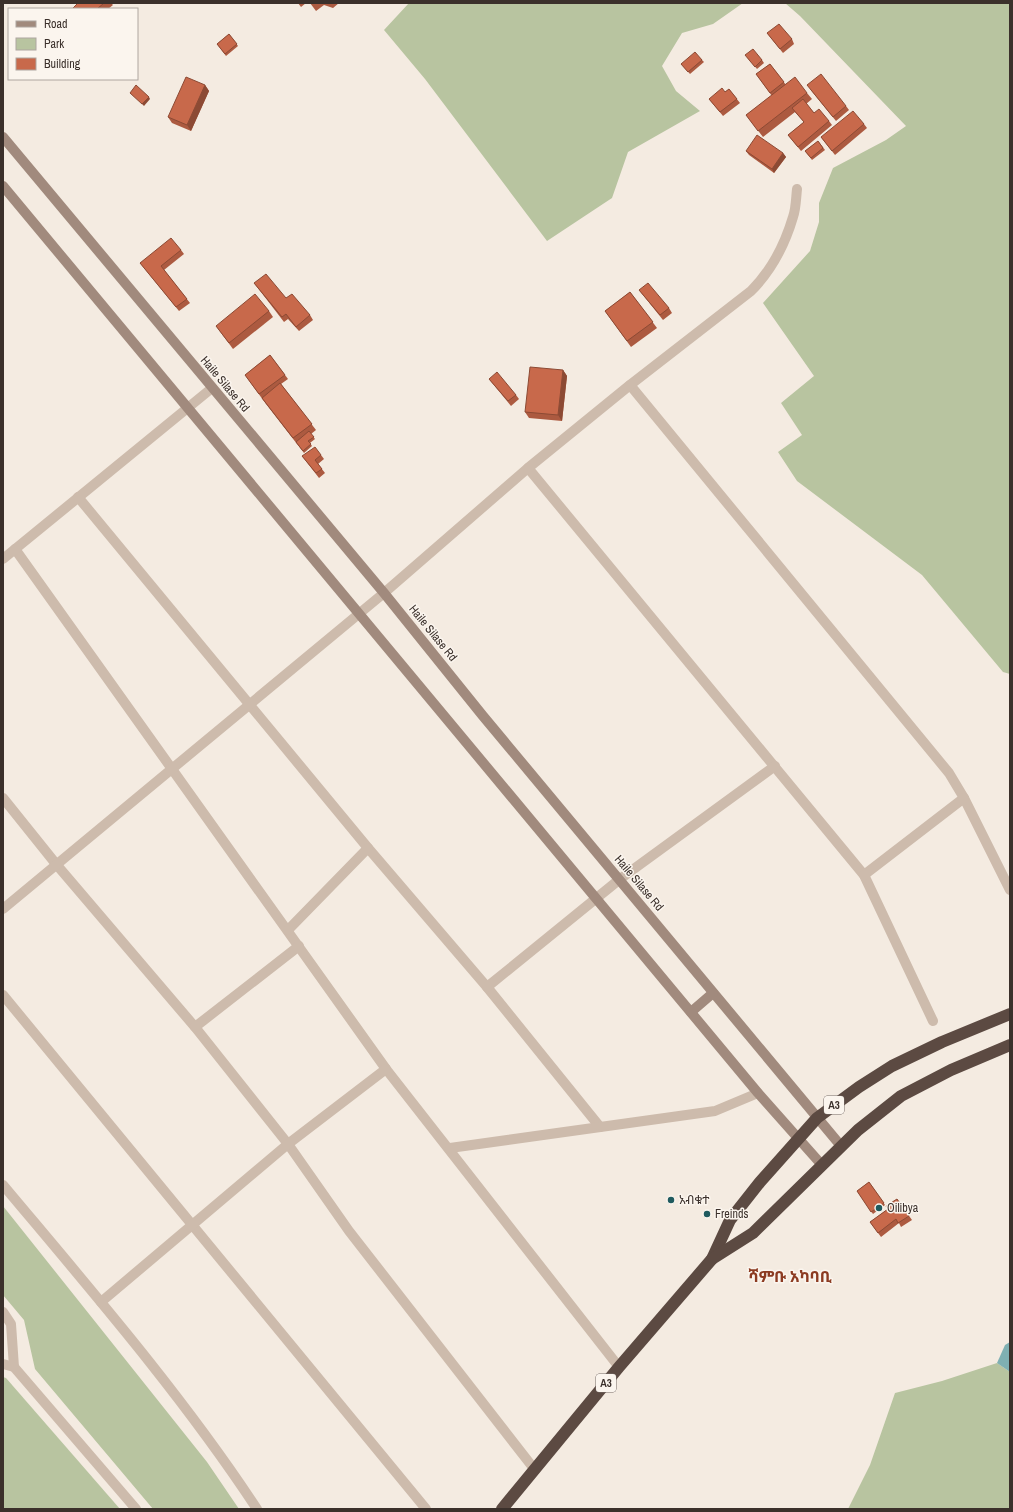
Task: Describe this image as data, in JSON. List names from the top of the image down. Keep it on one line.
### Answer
{"streets":{"highway":["A3"],"main road":["Haile Silase Rd"]},"crossings":[["Haile Silase Rd","A3"]],"districts":["ሻምቡ አካባቢ"],"places":["አብቁተ","Oilibya","Freinds"],"legend":["Road","Park","Building"]}
